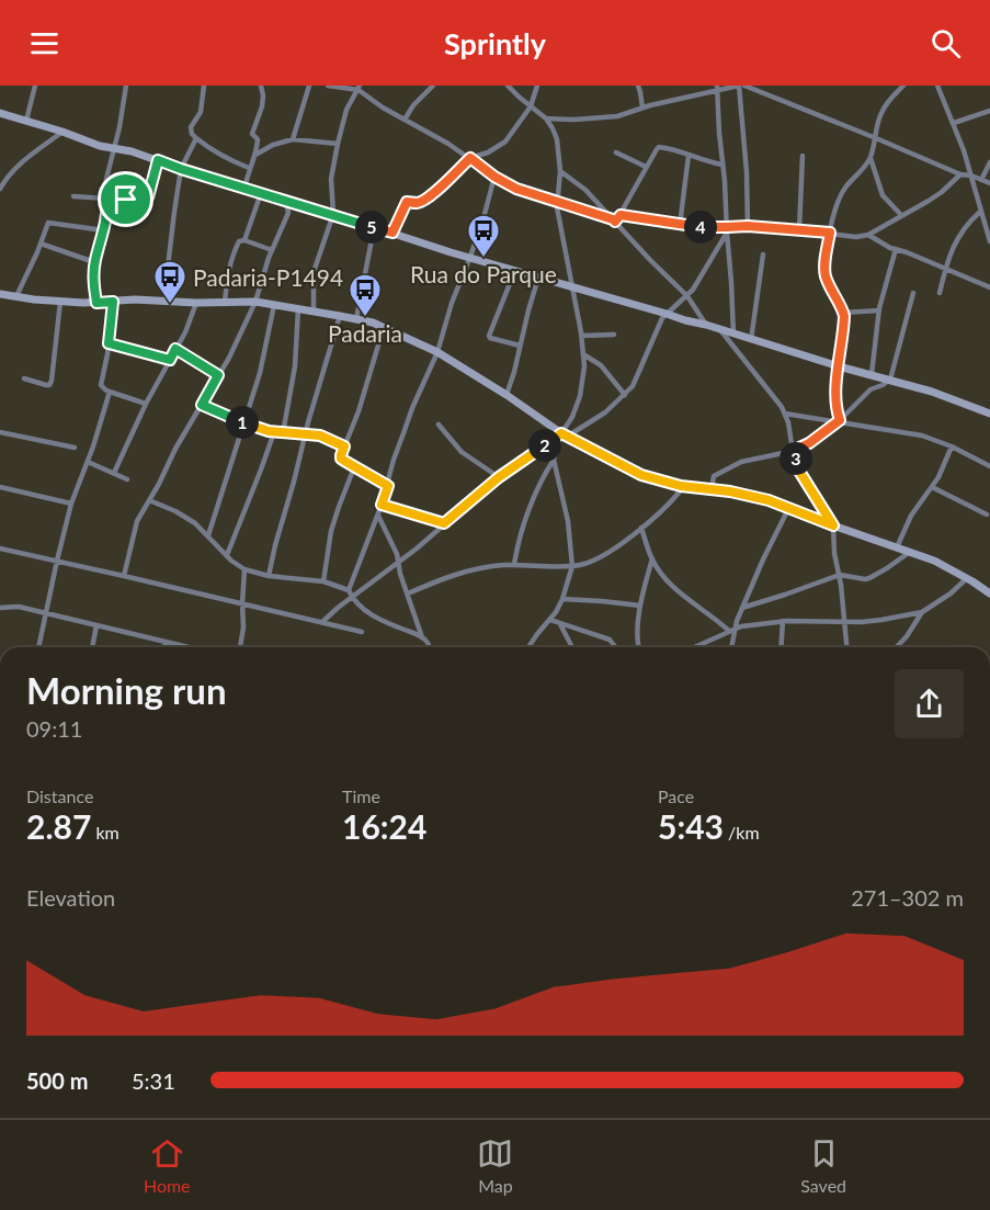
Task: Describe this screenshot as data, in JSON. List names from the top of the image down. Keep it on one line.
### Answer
{"places":{"bus stop":["Rua do Parque","Padaria-P1494","Padaria"]},"page":{"header":"Sprintly","pins":["4","5","1","2","3"],"heading":["Morning run","09:11"],"stats":[["Distance","2.87 km"],["Time","16:24"],["Pace","5:43 /km"]],"chart":["Elevation","271–302 m"],"list":[{"name":"500 m","note":"5:31"}],"tabs":["Home","Map","Saved"]}}
